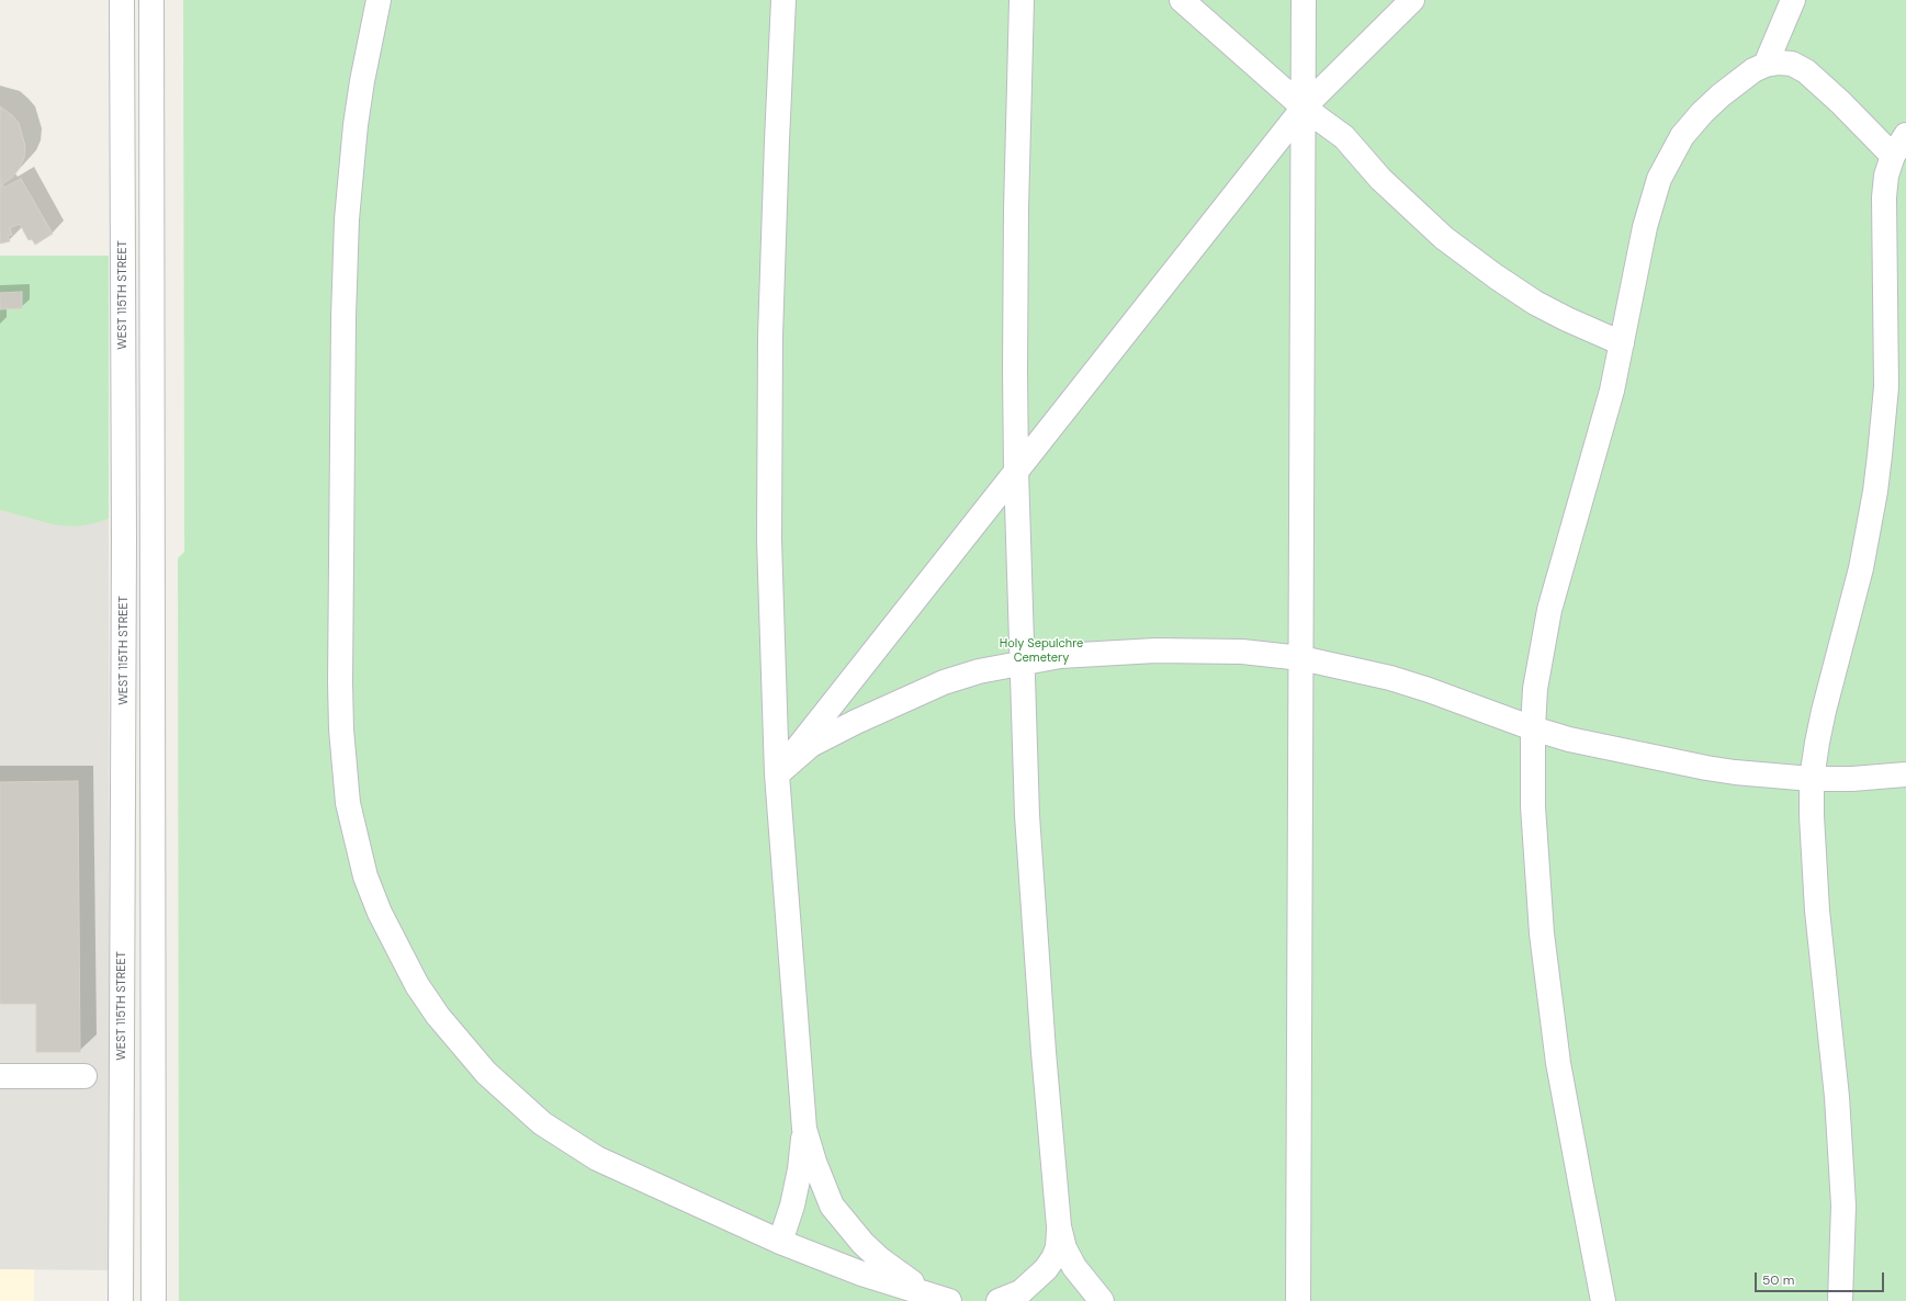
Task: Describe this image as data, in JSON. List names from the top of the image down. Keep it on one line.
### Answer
{"streets":{"street":["WEST 115TH STREET"]},"parks":["Holy Sepulchre Cemetery"],"scale_bar":"50 m"}
